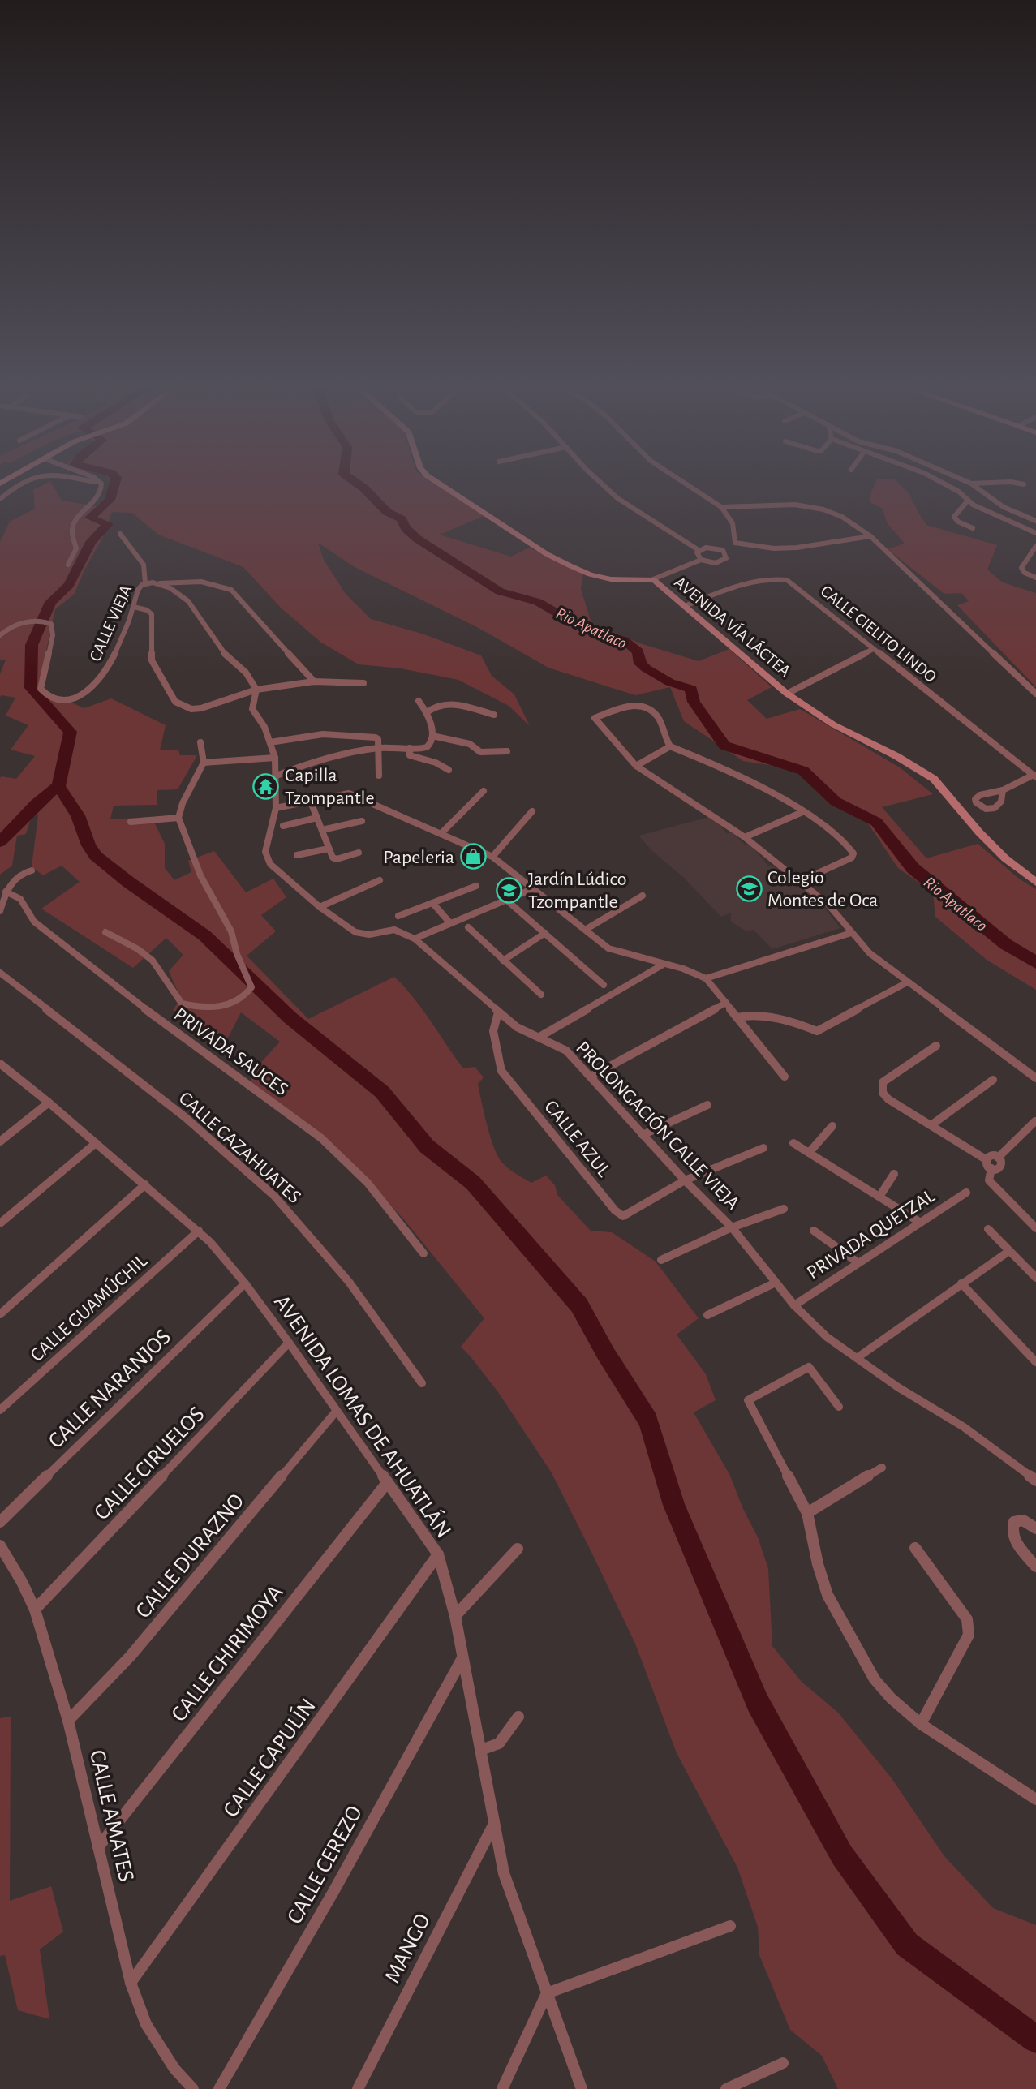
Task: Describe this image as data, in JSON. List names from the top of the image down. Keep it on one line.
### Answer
{"streets":{"street":["CALLE VIEJA","AVENIDA VÍA LÁCTEA","CALLE CIELITO LINDO","PRIVADA SAUCES","PROLONGACIÓN CALLE VIEJA","CALLE AZUL","CALLE CAZAHUATES","PRIVADA QUETZAL","CALLE GUAMÚCHIL","CALLE NARANJOS","AVENIDA LOMAS DE AHUATLÁN","CALLE CIRUELOS","CALLE DURAZNO","CALLE CHIRIMOYA","CALLE CAPULÍN","CALLE AMATES","CALLE CEREZO","MANGO"]},"crossings":[["CALLE VIEJA","PROLONGACIÓN CALLE VIEJA"],["AVENIDA VÍA LÁCTEA","CALLE CIELITO LINDO"],["PROLONGACIÓN CALLE VIEJA","CALLE AZUL"],["PROLONGACIÓN CALLE VIEJA","PRIVADA QUETZAL"],["CALLE GUAMÚCHIL","AVENIDA LOMAS DE AHUATLÁN"],["CALLE NARANJOS","AVENIDA LOMAS DE AHUATLÁN"],["AVENIDA LOMAS DE AHUATLÁN","CALLE CIRUELOS"],["AVENIDA LOMAS DE AHUATLÁN","CALLE DURAZNO"],["AVENIDA LOMAS DE AHUATLÁN","CALLE CHIRIMOYA"],["AVENIDA LOMAS DE AHUATLÁN","CALLE CAPULÍN"],["AVENIDA LOMAS DE AHUATLÁN","CALLE CEREZO"],["AVENIDA LOMAS DE AHUATLÁN","MANGO"],["CALLE CIRUELOS","CALLE AMATES"],["CALLE DURAZNO","CALLE AMATES"],["CALLE CHIRIMOYA","CALLE AMATES"],["CALLE CAPULÍN","CALLE AMATES"]],"water":["Rio Apatlaco"],"places":{"temple":["Capilla Tzompantle"],"shop":["Papeleria"],"school or university":["Colegio Montes de Oca","Jardín Lúdico Tzompantle"]}}
